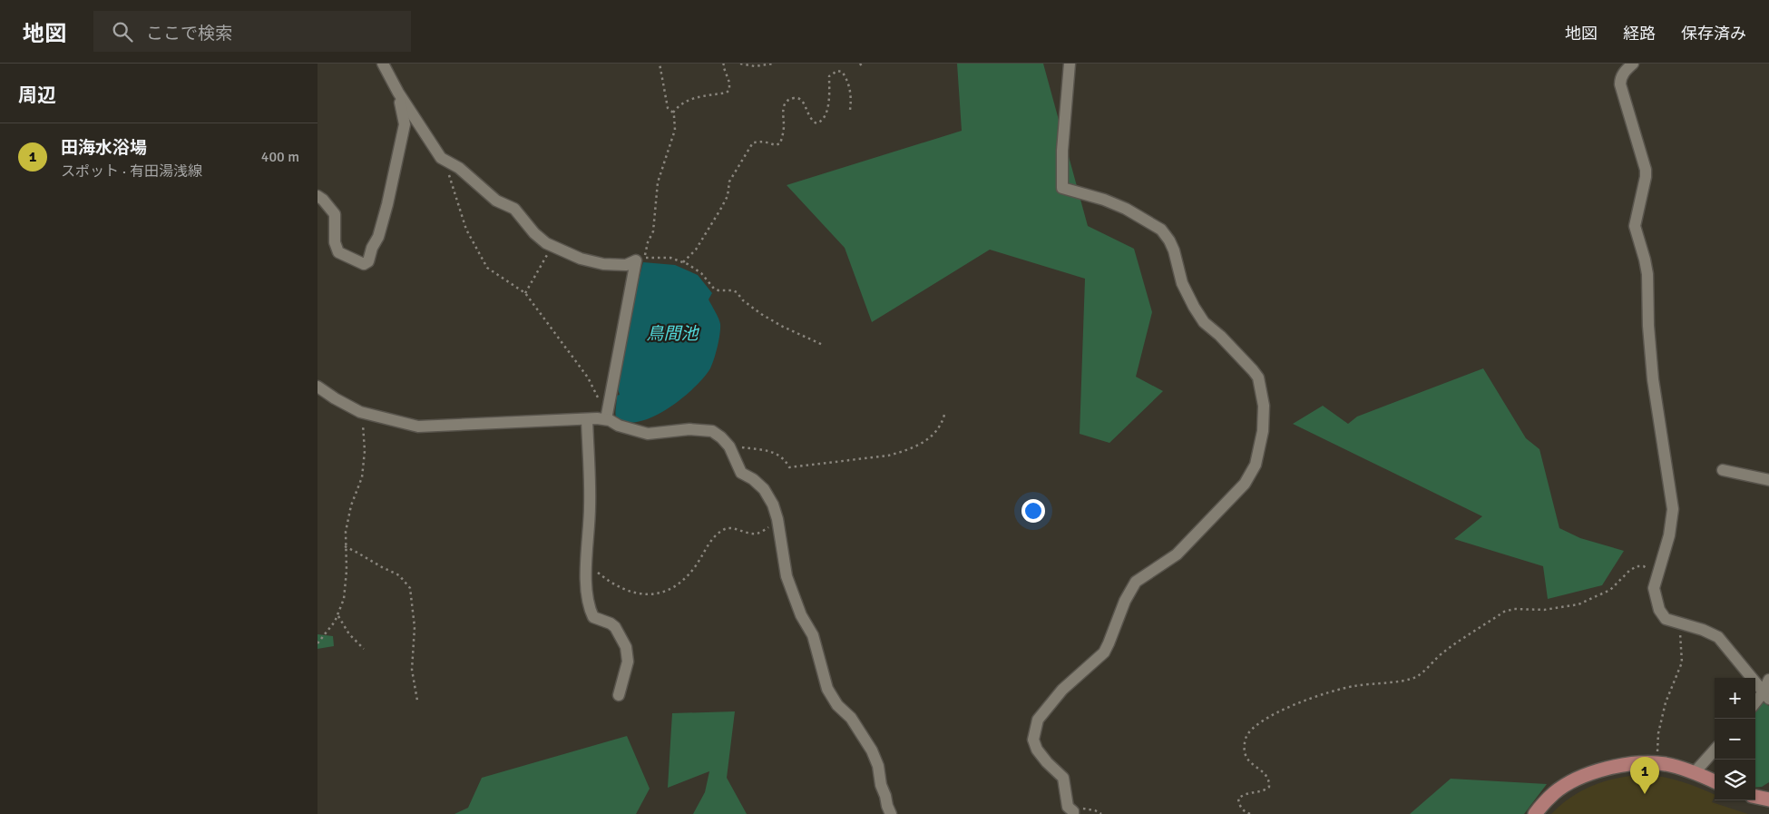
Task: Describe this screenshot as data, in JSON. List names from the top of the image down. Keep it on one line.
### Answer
{"water":["鳥間池"],"page":{"header":"地図","search":"ここで検索","nav":["地図","経路","保存済み"],"heading":"周辺","list":[{"mark":"1","name":"田海水浴場","note":"スポット · 有田湯浅線","value":"400 m"}],"map_buttons":["+","−"],"pins":"1"}}
